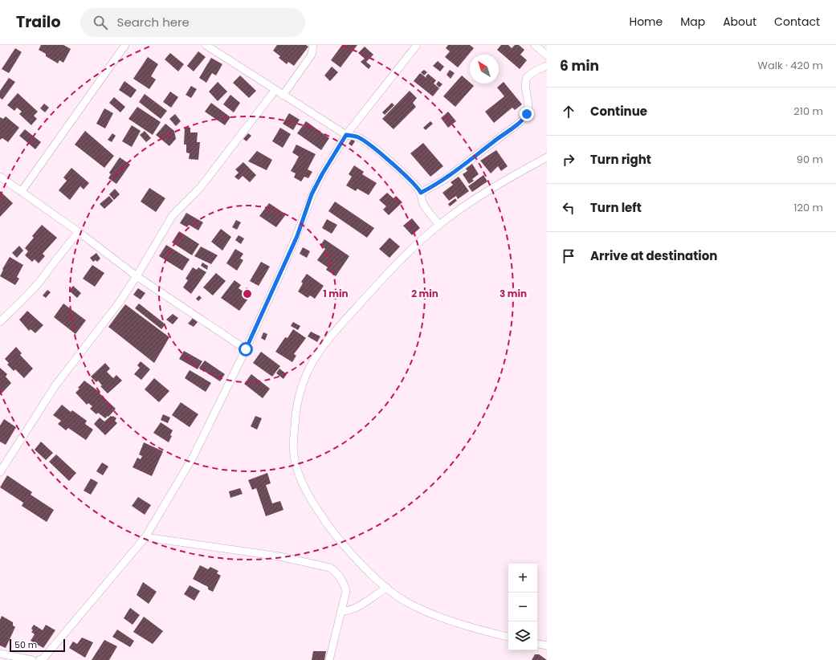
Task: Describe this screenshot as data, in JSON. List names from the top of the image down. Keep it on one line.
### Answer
{"scale_bar":"50 m","north":"top left","page":{"header":"Trailo","search":"Search here","nav":["Home","Map","About","Contact"],"heading":["6 min","Walk · 420 m"],"list":[["Continue","210 m"],["Turn right","90 m"],["Turn left","120 m"],"Arrive at destination"],"map_buttons":["+","−"],"scale":"50 m"},"rings":["1 min","2 min","3 min"]}
